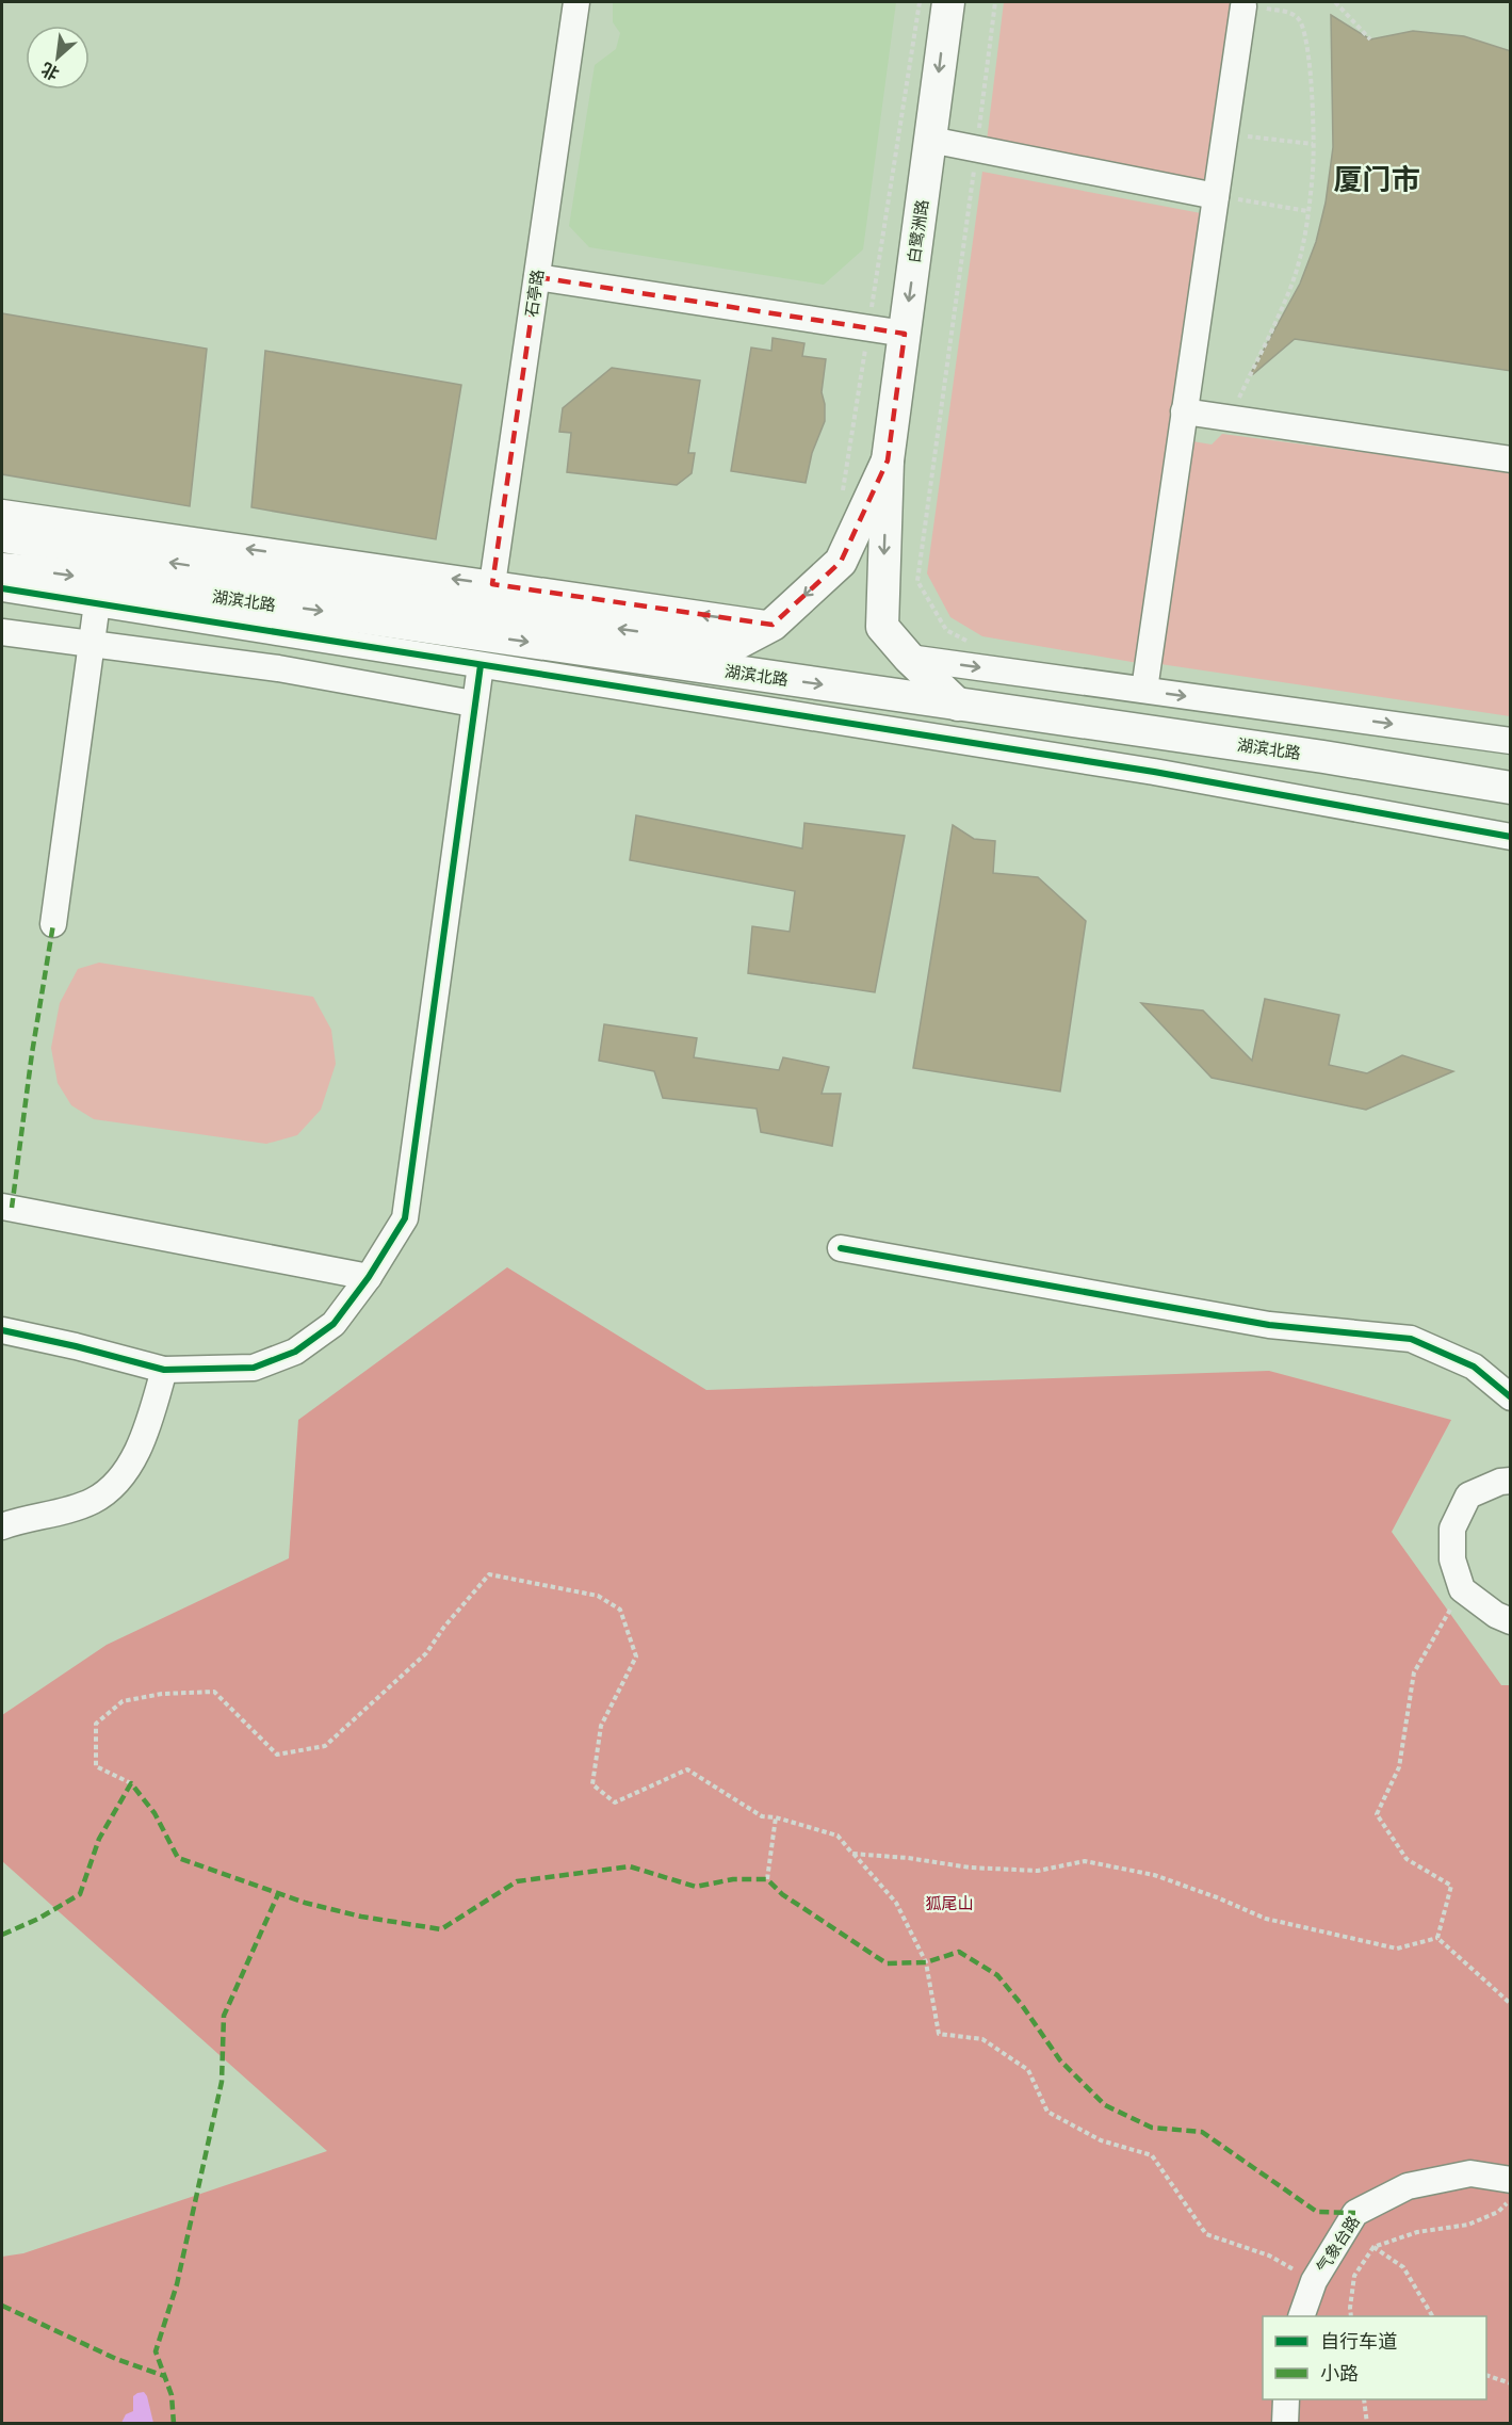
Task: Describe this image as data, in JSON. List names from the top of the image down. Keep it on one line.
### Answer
{"streets":{"main road":["白鹭洲路","湖滨北路"],"street":["石亭路","气象台路"]},"crossings":[["白鹭洲路","湖滨北路"]],"one_way":["白鹭洲路"],"districts":["厦门市"],"parks":["狐尾山"],"legend":["自行车道","小路"],"north":"bottom left"}
